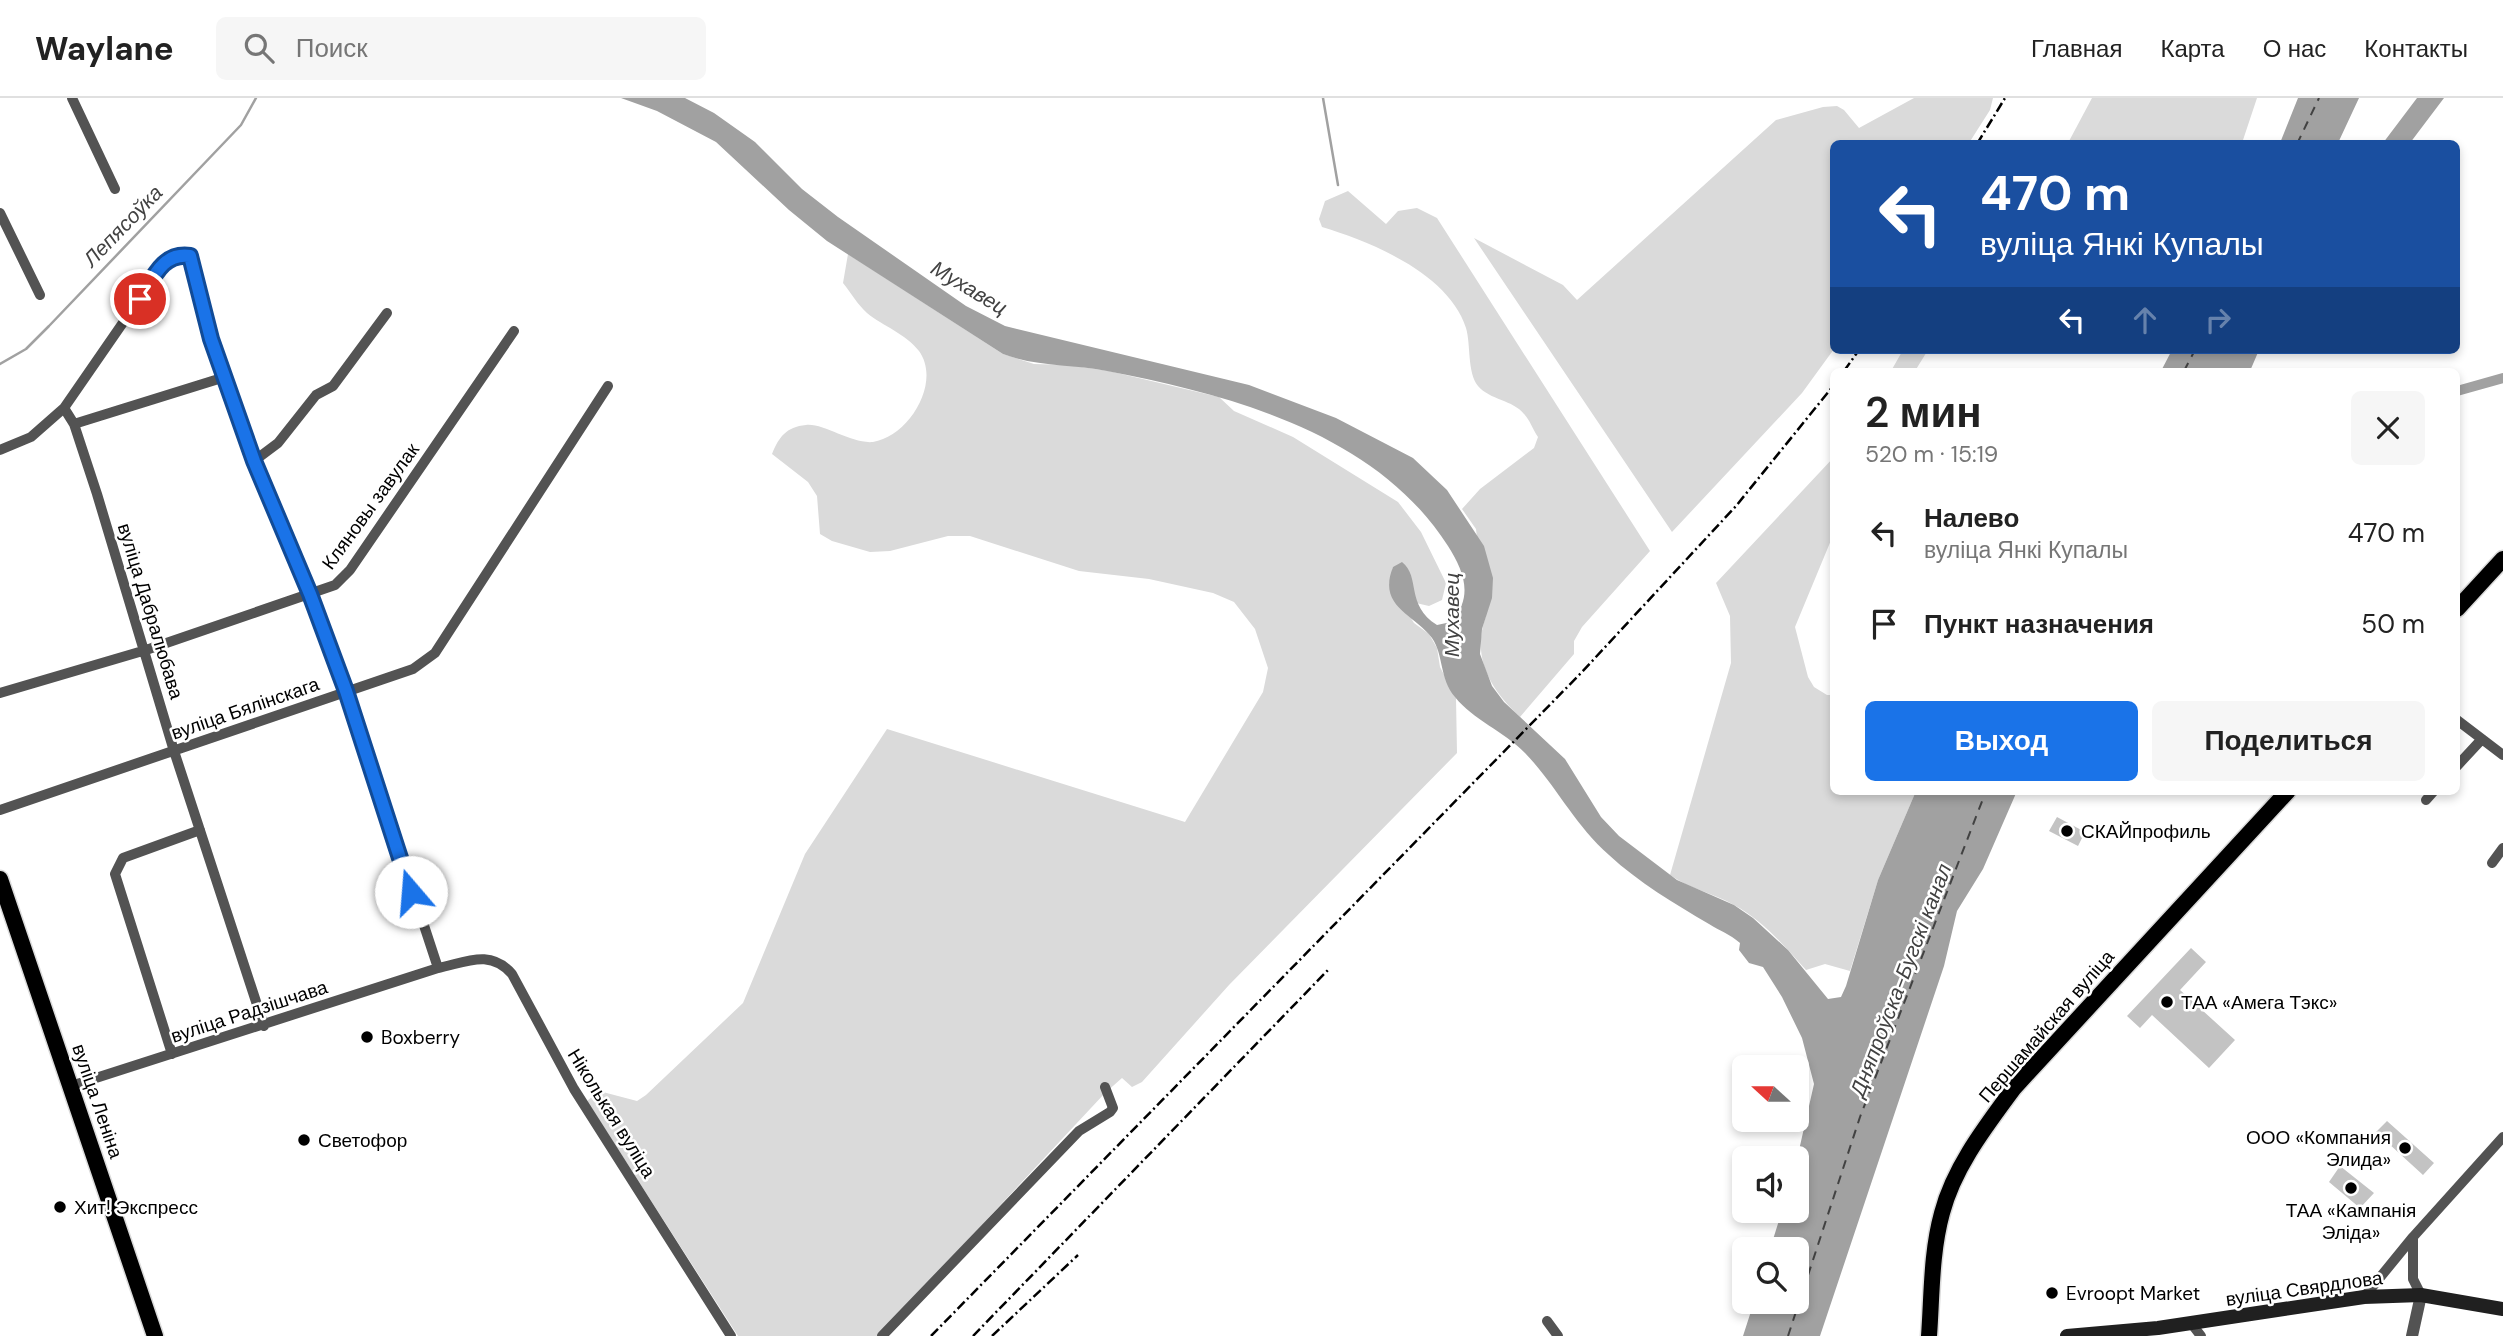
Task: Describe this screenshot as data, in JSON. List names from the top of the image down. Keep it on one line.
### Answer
{"streets":{"main road":["Першамайская вуліца","вуліца Леніна","вуліца Свярдлова"],"street":["Кляновы завулак","вуліца Дабралюбава","вуліца Бялінскага","вуліца Радзішчава","Ніколькая вуліца"]},"crossings":[["Кляновы завулак","вуліца Дабралюбава"],["вуліца Дабралюбава","вуліца Бялінскага"],["вуліца Дабралюбава","вуліца Радзішчава"],["вуліца Радзішчава","вуліца Леніна"],["вуліца Радзішчава","Ніколькая вуліца"]],"water":["Лепясоўка","Мухавец","Дняпроўска-Бугскі канал"],"places":["СКАЙпрофиль","ТАА «Амега Тэкс»","Boxberry","Светофор","ООО «Компания Элида»","ТАА «Кампанія Эліда»","Хит! Экспресс","Evroopt Market"],"north":"left","page":{"header":"Waylane","search":"Поиск","nav":["Главная","Карта","О нас","Контакты"],"turn":["470 m","вуліца Янкі Купалы"],"heading":["2 мин","520 m · 15:19"],"list":[{"name":"Налево","note":"вуліца Янкі Купалы","value":"470 m"},{"name":"Пункт назначения","value":"50 m"}],"buttons":["Выход","Поделиться"]}}
